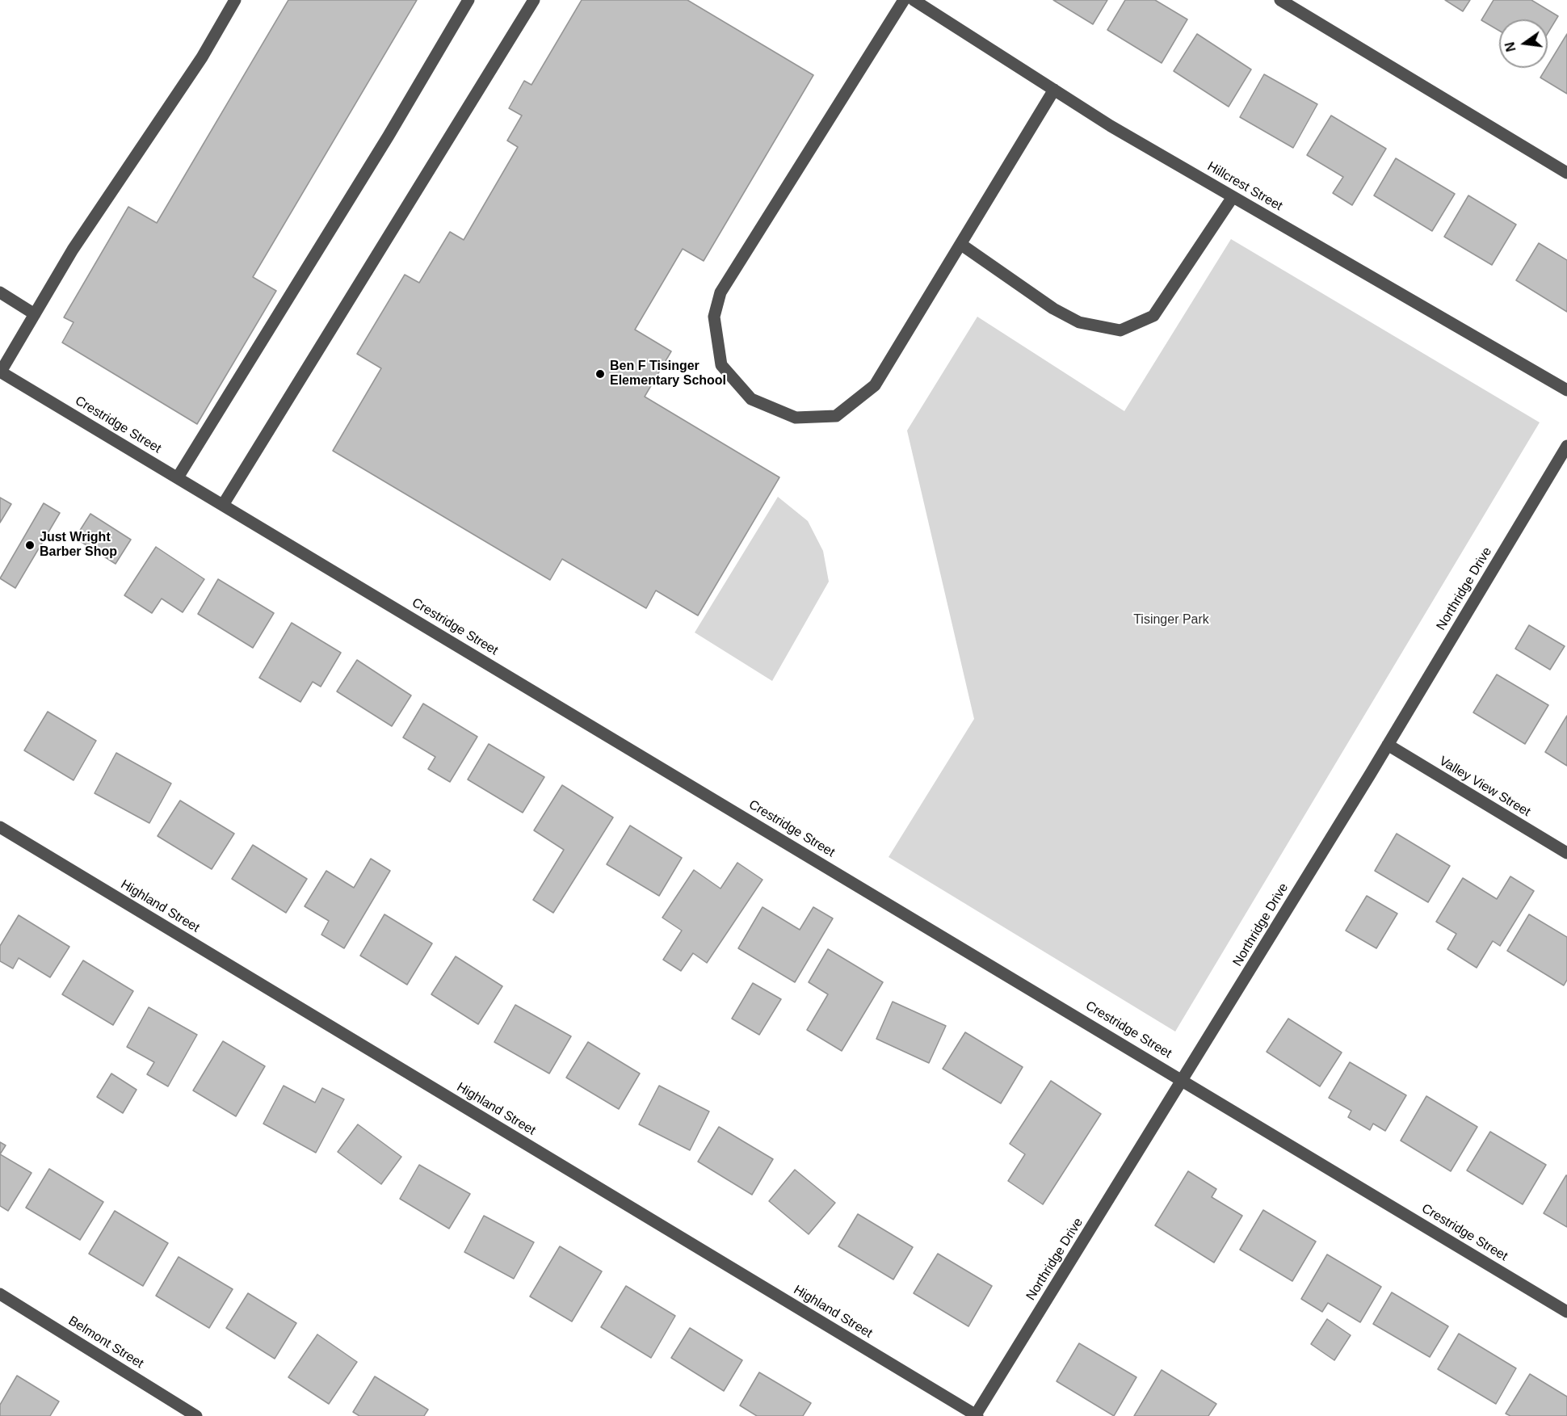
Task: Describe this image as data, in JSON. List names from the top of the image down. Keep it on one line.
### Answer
{"streets":{"street":["Hillcrest Street","Crestridge Street","Northridge Drive","Valley View Street","Highland Street","Belmont Street"]},"crossings":[["Crestridge Street","Northridge Drive"],["Northridge Drive","Valley View Street"],["Northridge Drive","Highland Street"]],"parks":["Tisinger Park"],"places":["Ben F Tisinger Elementary School","Just Wright Barber Shop"],"north":"left"}
